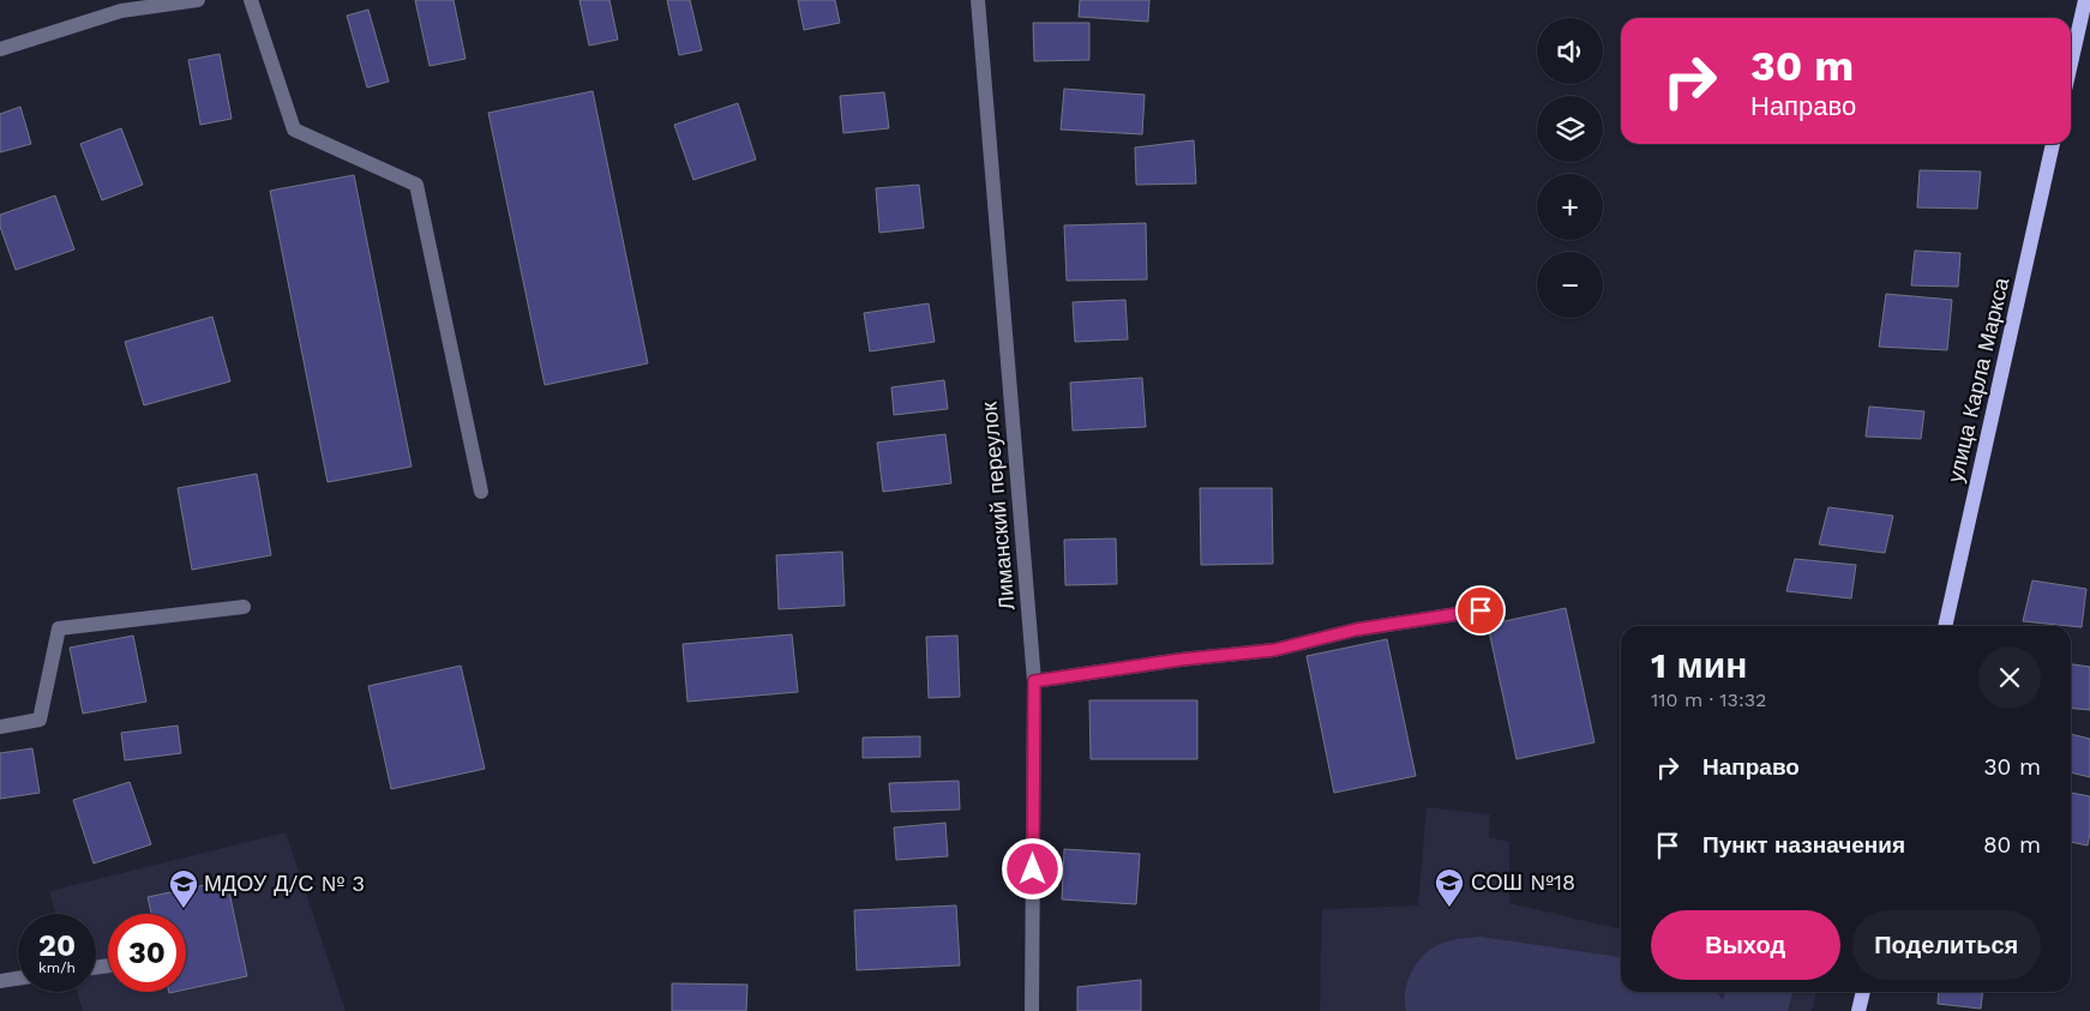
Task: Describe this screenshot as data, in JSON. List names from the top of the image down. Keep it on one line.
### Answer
{"streets":{"main road":["улица Карла Маркса"],"street":["Лиманский переулок"]},"places":{"school or university":["СОШ №18","МДОУ Д/С № 3"]},"page":{"map_buttons":["+","−"],"turn":["30 m","Направо"],"heading":["1 мин","110 m · 13:32"],"list":[{"name":"Направо","value":"30 m"},{"name":"Пункт назначения","value":"80 m"}],"buttons":["Выход","Поделиться"],"speed":"20 km/h","limit":"30"}}
